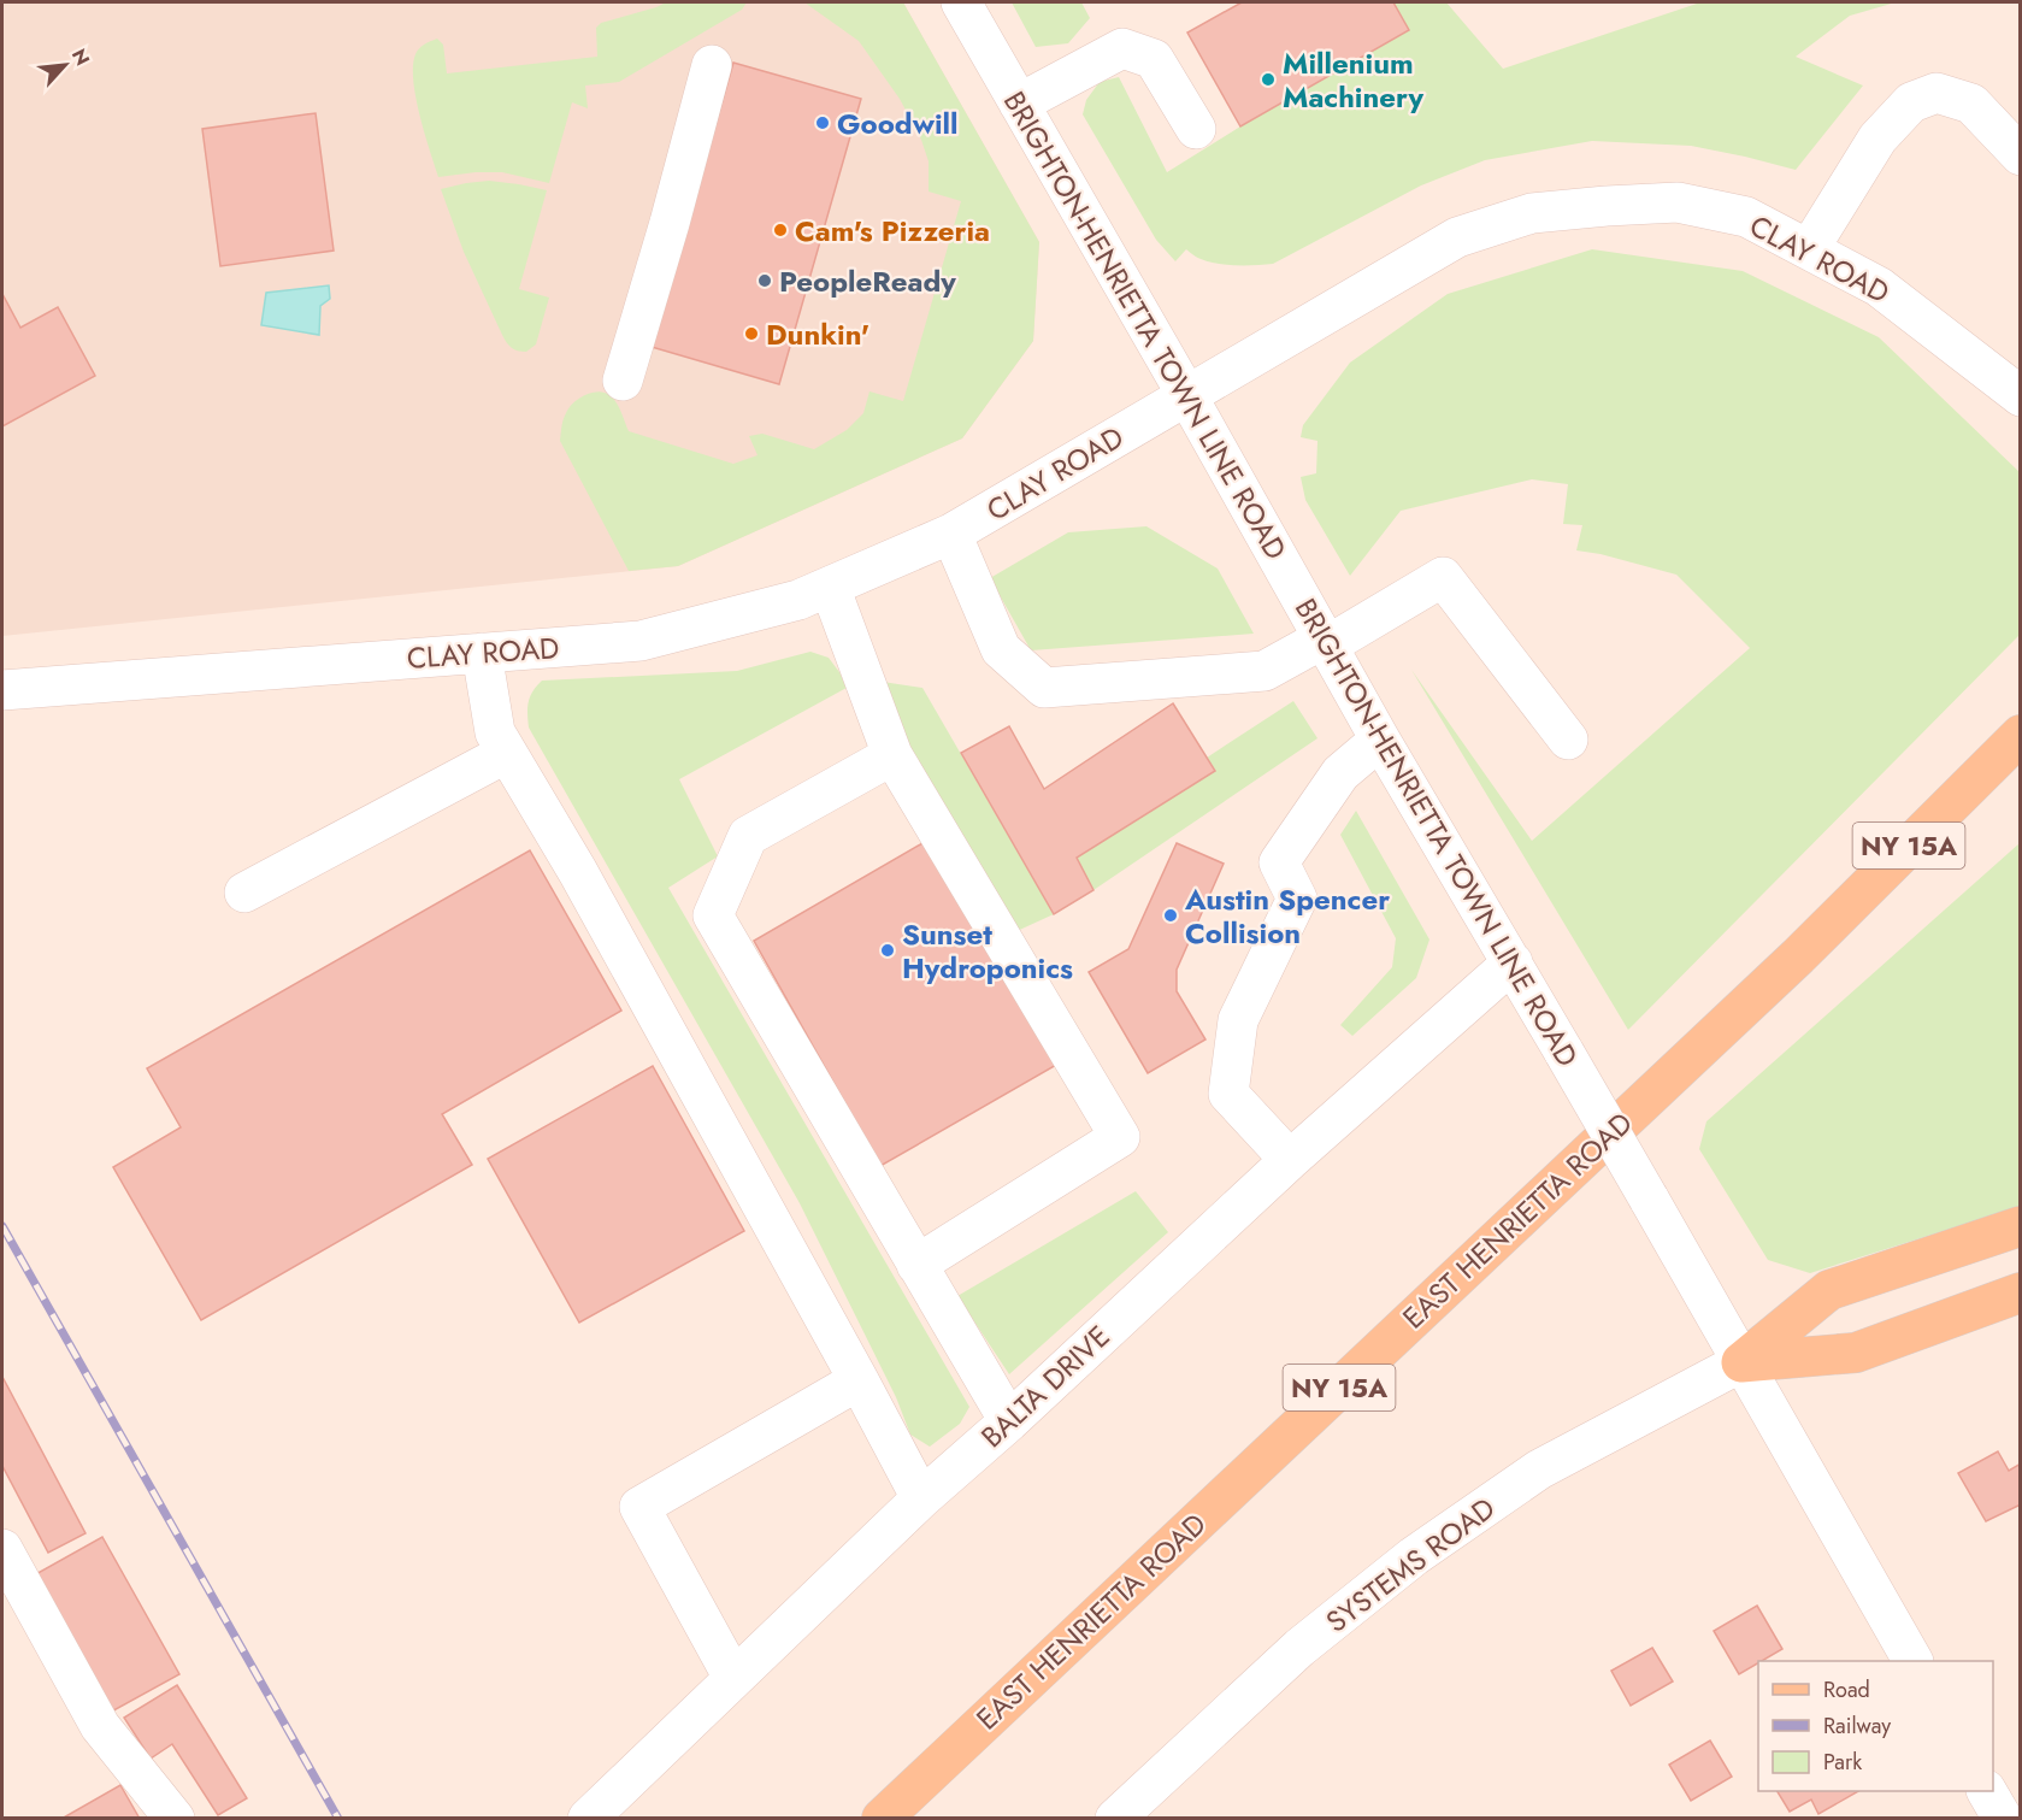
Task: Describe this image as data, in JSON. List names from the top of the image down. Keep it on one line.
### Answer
{"streets":{"main road":["NY 15A","EAST HENRIETTA ROAD"],"street":["CLAY ROAD","BRIGHTON-HENRIETTA TOWN LINE ROAD","BALTA DRIVE","SYSTEMS ROAD"]},"crossings":[["CLAY ROAD","BRIGHTON-HENRIETTA TOWN LINE ROAD"],["BRIGHTON-HENRIETTA TOWN LINE ROAD","BALTA DRIVE"],["BRIGHTON-HENRIETTA TOWN LINE ROAD","SYSTEMS ROAD"]],"places":["Millenium Machinery","Goodwill","Cam's Pizzeria","PeopleReady","Dunkin'","Austin Spencer Collision","Sunset Hydroponics"],"legend":["Road","Railway","Park"],"north":"top right"}
